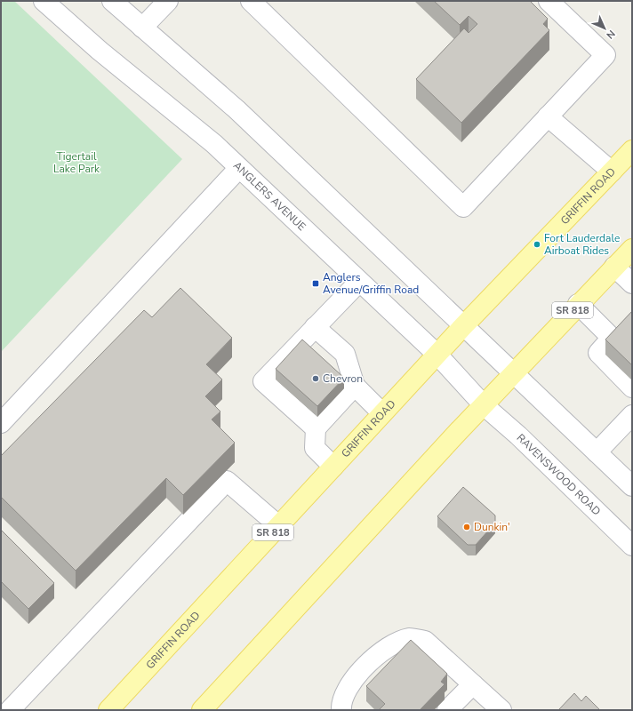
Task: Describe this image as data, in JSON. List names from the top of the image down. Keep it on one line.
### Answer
{"streets":{"main road":["GRIFFIN ROAD","SR 818"],"street":["ANGLERS AVENUE","RAVENSWOOD ROAD"]},"crossings":[["GRIFFIN ROAD","ANGLERS AVENUE"],["ANGLERS AVENUE","SR 818"],["ANGLERS AVENUE","RAVENSWOOD ROAD"],["SR 818","RAVENSWOOD ROAD"]],"parks":["Tigertail Lake Park"],"places":{"other":["Fort Lauderdale Airboat Rides","Chevron","Dunkin'"],"transit":["Anglers Avenue/Griffin Road"]},"north":"bottom right"}
